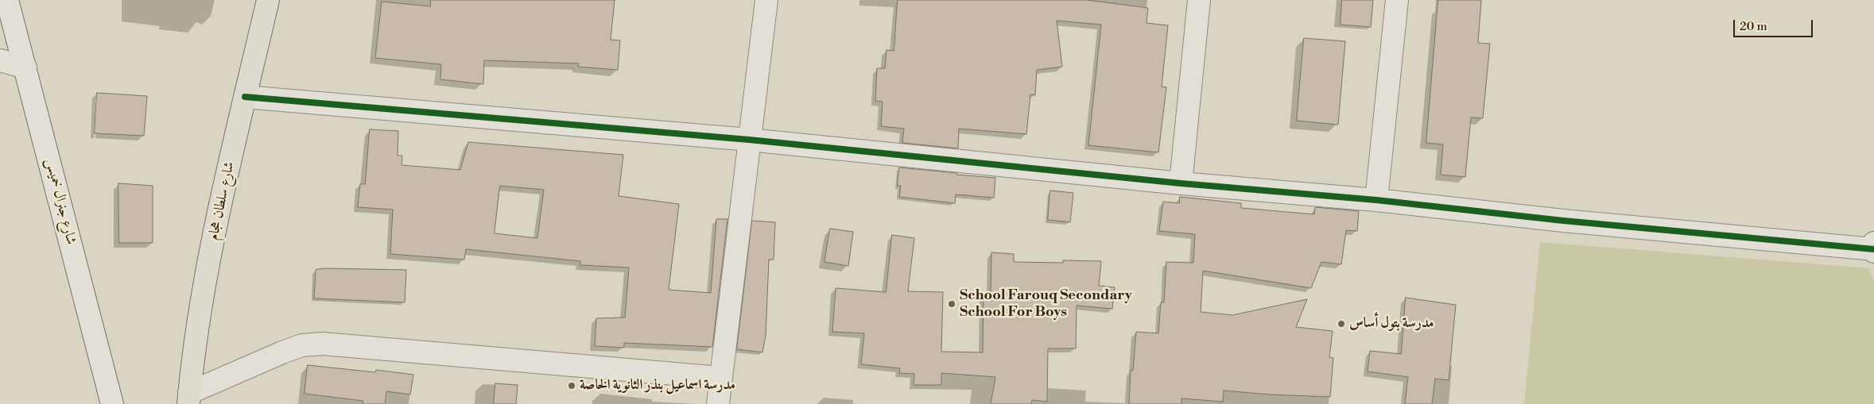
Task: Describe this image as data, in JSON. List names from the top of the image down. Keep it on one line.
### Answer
{"streets":{"highway":["شارع سلطان هجام"],"street":["شارع جنرال خميس"]},"places":["School Farouq Secondary School For Boys","مدرسة بتول أساس","مدرسة اسماعيل بنذر الثانوية الخاصة"],"scale_bar":"20 m"}
